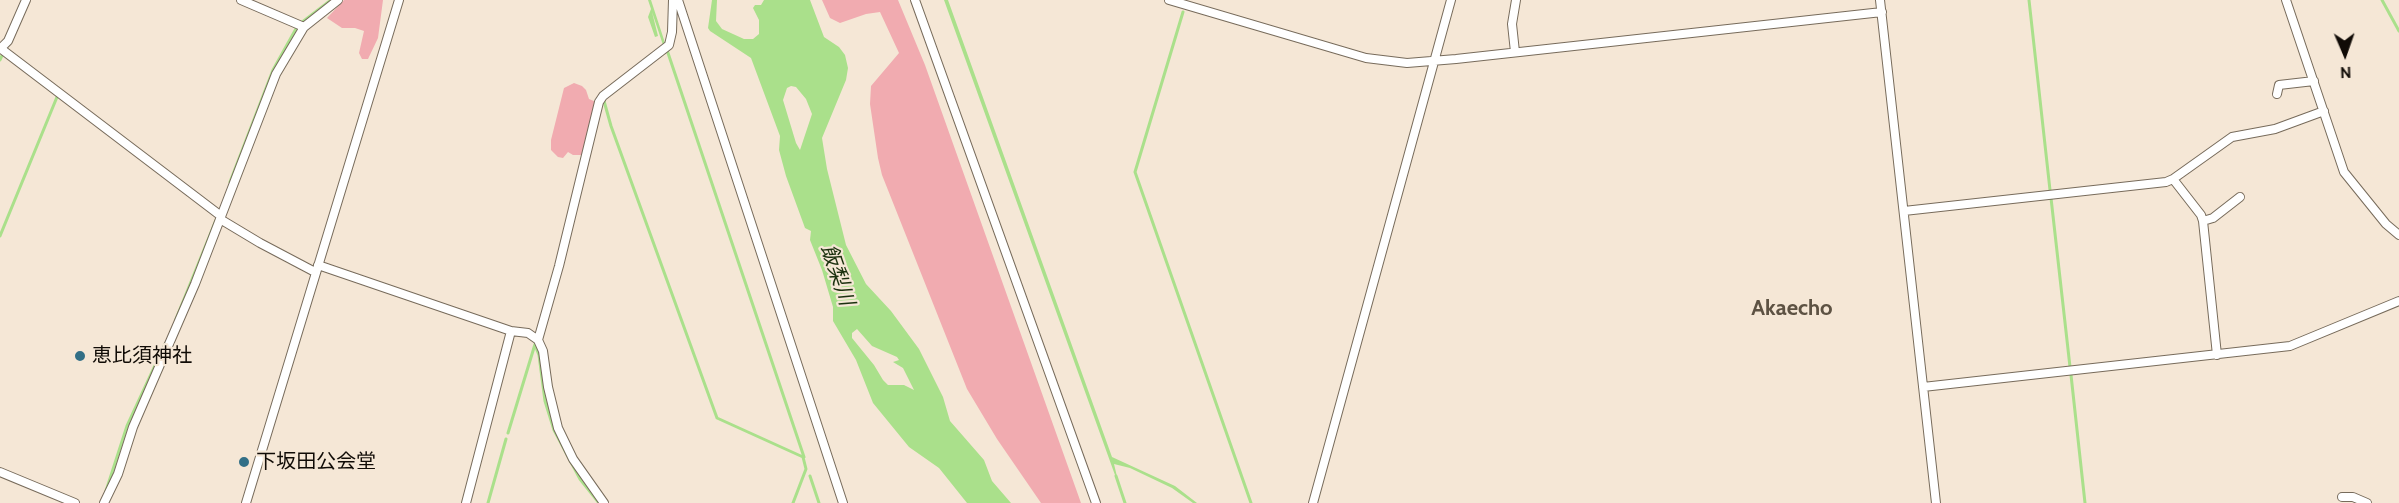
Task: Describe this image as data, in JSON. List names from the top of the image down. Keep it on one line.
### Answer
{"districts":["Akaecho"],"water":["飯梨川"],"places":["恵比須神社","下坂田公会堂"],"north":"bottom"}
